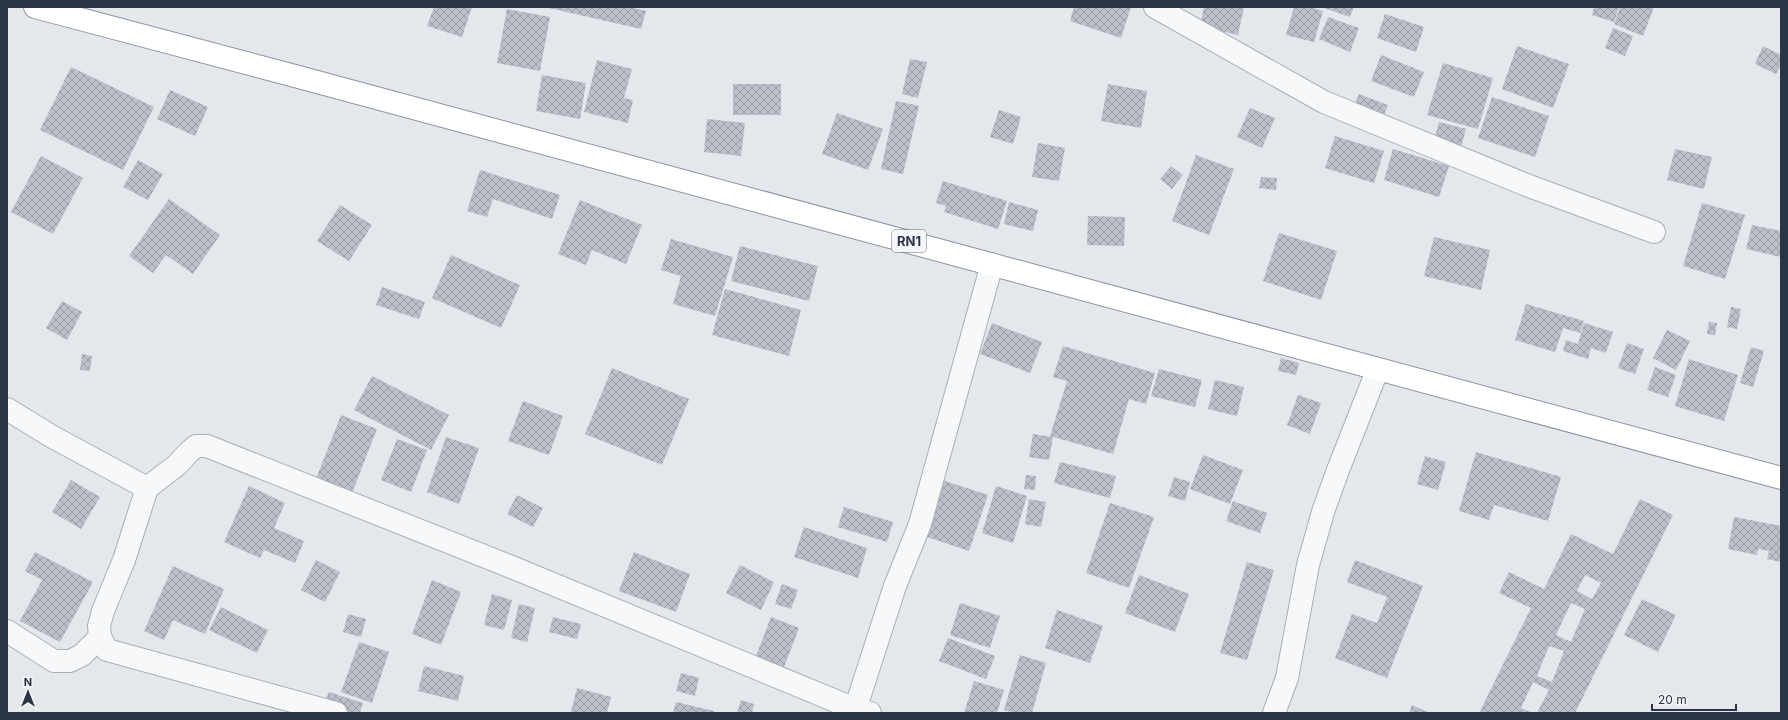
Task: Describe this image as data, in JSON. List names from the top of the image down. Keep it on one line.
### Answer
{"streets":{"highway":["RN1"]},"scale_bar":"20 m","north":"top"}
